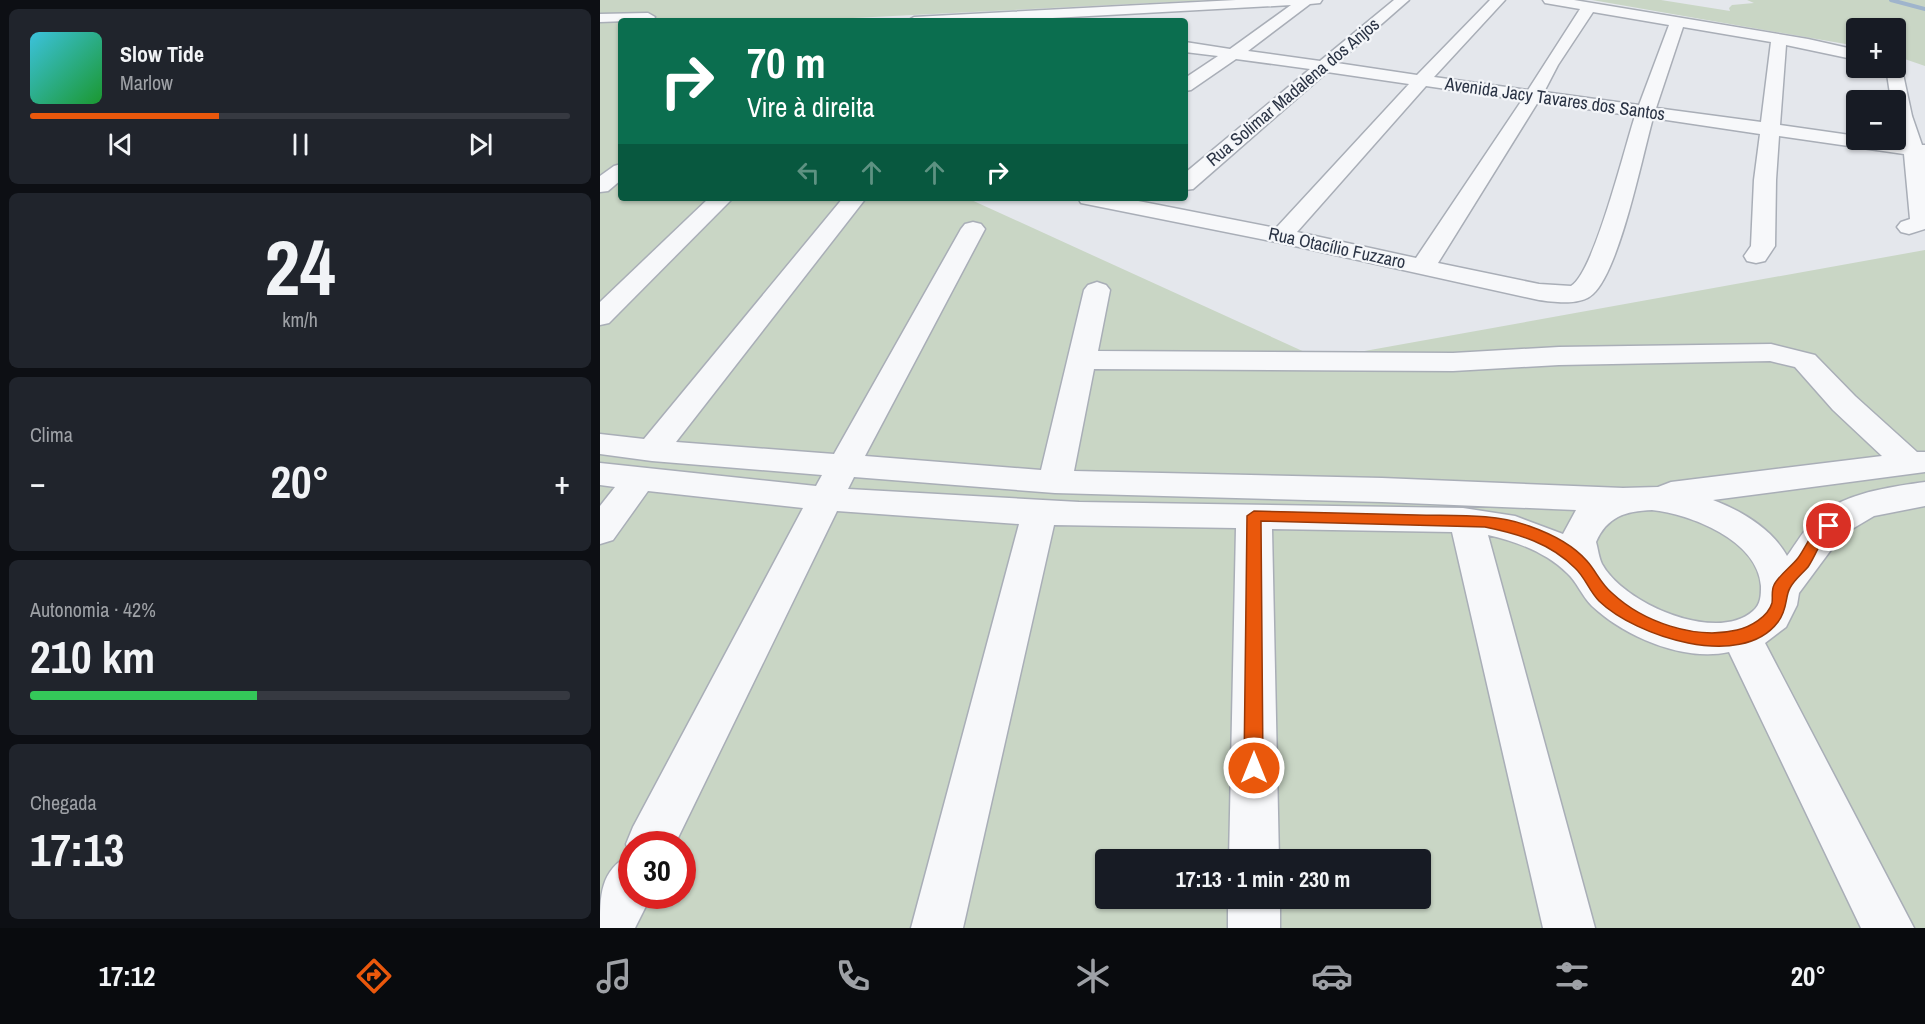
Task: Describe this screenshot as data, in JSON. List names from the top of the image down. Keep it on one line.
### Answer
{"streets":{"street":["Rua Solimar Madalena dos Anjos","Avenida Jacy Tavares dos Santos","Rua Otacílio Fuzzaro"]},"crossings":[["Rua Solimar Madalena dos Anjos","Avenida Jacy Tavares dos Santos"],["Avenida Jacy Tavares dos Santos","Rua Otacílio Fuzzaro"]],"page":{"map_buttons":["+","−"],"turn":["70 m","Vire à direita"],"song":["Slow Tide","Marlow"],"tile":[["24","km/h"],"Clima",["Autonomia · 42%","210 km"],["Chegada","17:13"]],"heat":["−","20°","+"],"limit":"30","trip":"17:13 · 1 min · 230 m","tabs":["17:12","20°"]}}
